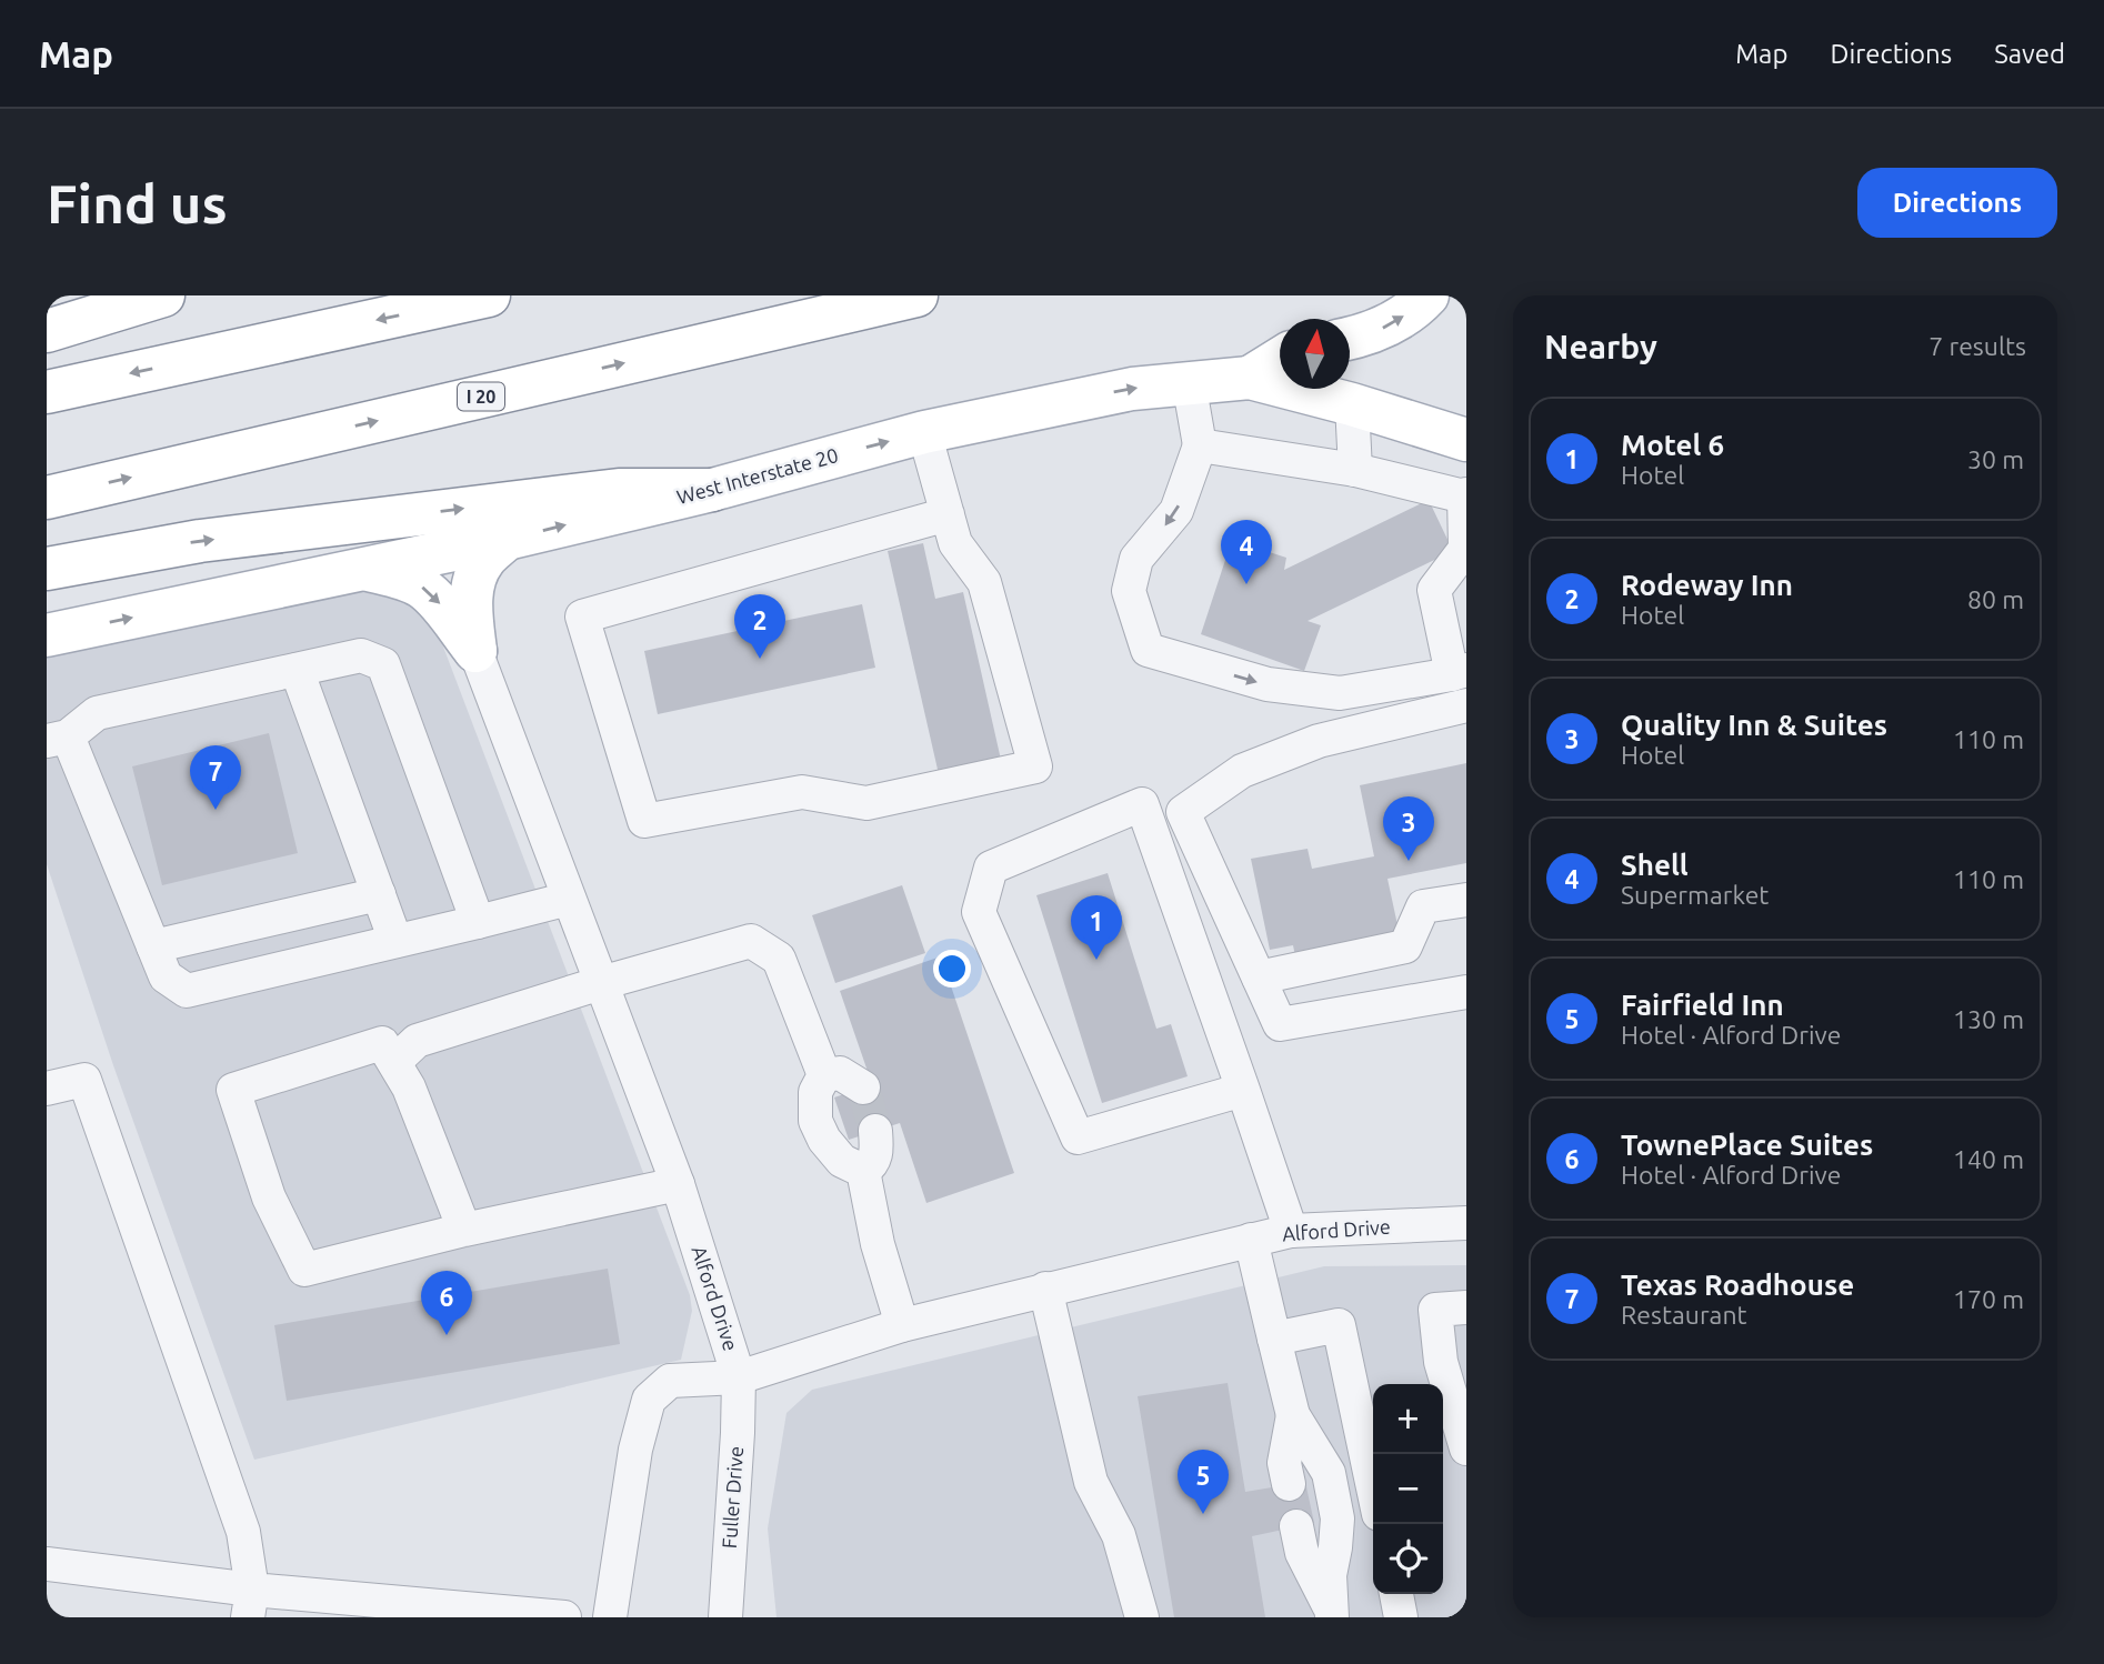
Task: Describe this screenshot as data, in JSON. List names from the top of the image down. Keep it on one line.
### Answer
{"streets":{"main road":["I 20","West Interstate 20"],"street":["Alford Drive","Fuller Drive"]},"crossings":[["Alford Drive","Fuller Drive"]],"north":"top","page":{"header":"Map","nav":["Map","Directions","Saved"],"buttons":"Directions","title":"Find us","heading":["Nearby","7 results"],"list":[{"mark":"1","name":"Motel 6","note":"Hotel","value":"30 m"},{"mark":"2","name":"Rodeway Inn","note":"Hotel","value":"80 m"},{"mark":"3","name":"Quality Inn & Suites","note":"Hotel","value":"110 m"},{"mark":"4","name":"Shell","note":"Supermarket","value":"110 m"},{"mark":"5","name":"Fairfield Inn","note":"Hotel · Alford Drive","value":"130 m"},{"mark":"6","name":"TownePlace Suites","note":"Hotel · Alford Drive","value":"140 m"},{"mark":"7","name":"Texas Roadhouse","note":"Restaurant","value":"170 m"}],"pins":["4","2","7","3","1","6","5"],"map_buttons":["+","−"]}}
